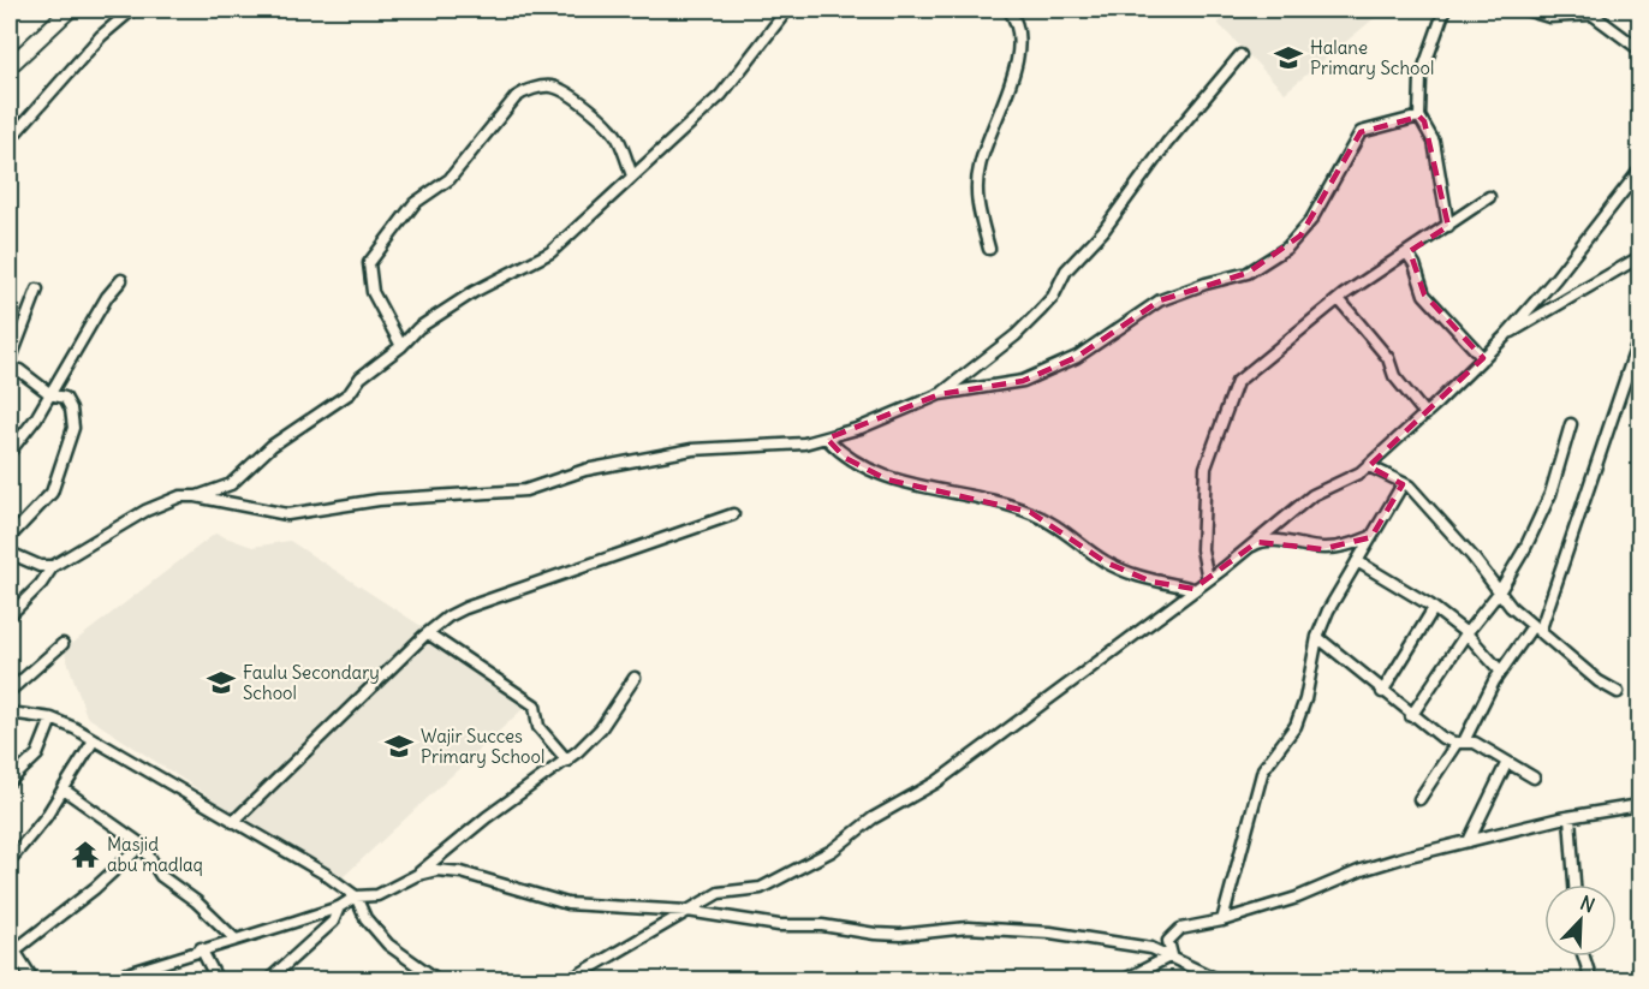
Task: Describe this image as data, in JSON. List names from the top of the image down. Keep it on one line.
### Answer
{"places":{"school or university":["Halane Primary School","Faulu Secondary School","Wajir Succes Primary School"],"temple":["Masjid abu madlaq"]},"north":"top right"}
